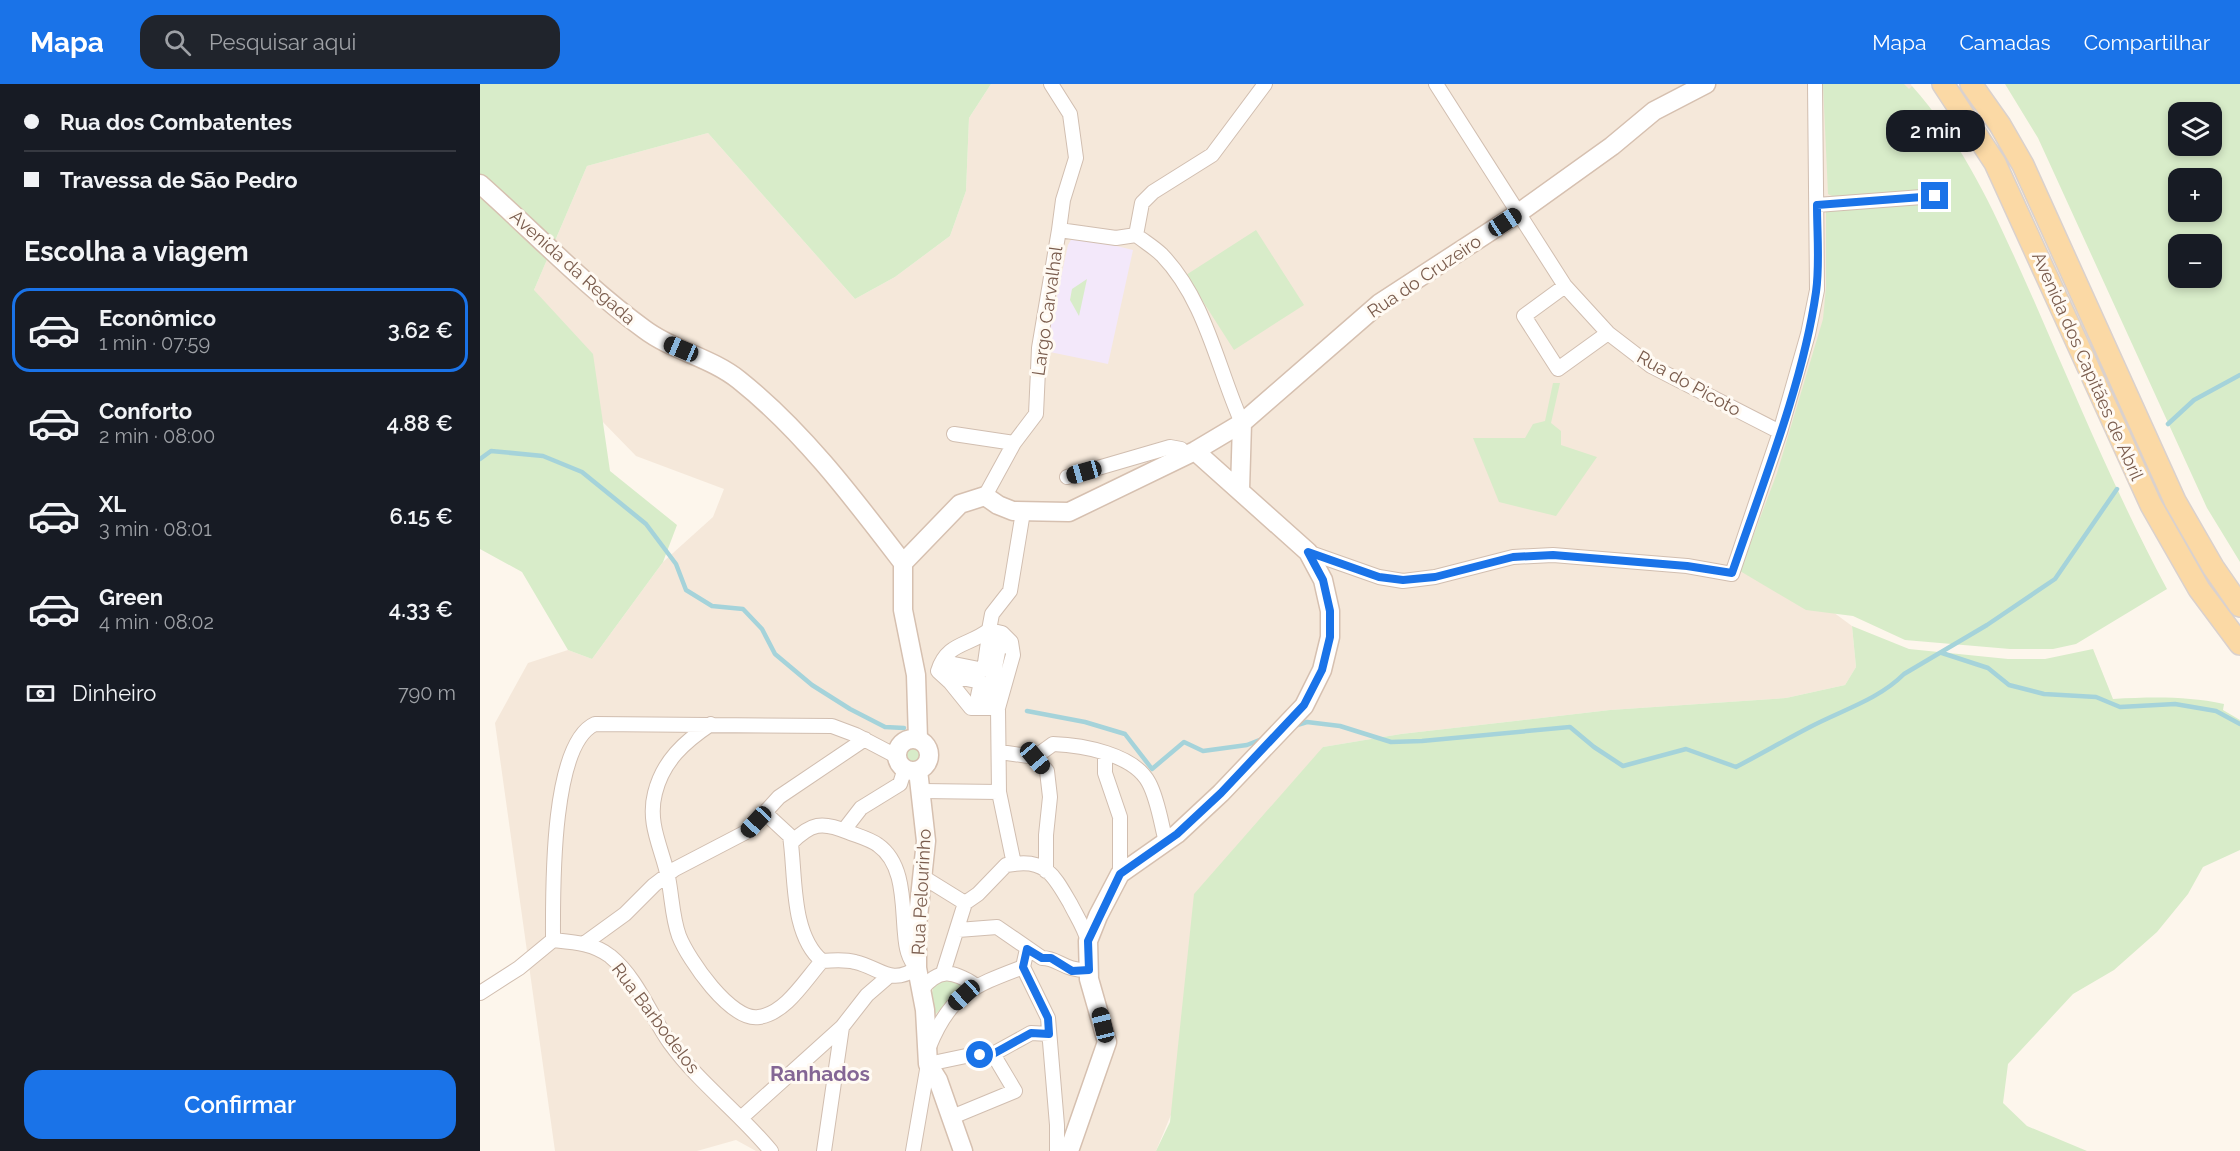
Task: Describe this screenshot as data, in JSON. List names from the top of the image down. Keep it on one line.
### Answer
{"streets":{"main road":["Avenida dos Capitães de Abril"],"street":["Avenida da Regada","Rua do Cruzeiro","Largo Carvalhal","Rua do Picoto","Rua Pelourinho","Rua Barbodelos"]},"crossings":[["Rua do Cruzeiro","Largo Carvalhal"],["Rua do Cruzeiro","Rua do Picoto"]],"districts":["Ranhados"],"page":{"header":"Mapa","search":"Pesquisar aqui","nav":["Mapa","Camadas","Compartilhar"],"banner":["Rua dos Combatentes","Travessa de São Pedro"],"map_buttons":["+","−"],"bubble":"2 min","heading":"Escolha a viagem","list":[{"name":"Econômico","note":"1 min · 07:59","value":"3.62 €"},{"name":"Conforto","note":"2 min · 08:00","value":"4.88 €"},{"name":"XL","note":"3 min · 08:01","value":"6.15 €"},{"name":"Green","note":"4 min · 08:02","value":"4.33 €"}],"pay":["Dinheiro","790 m"],"buttons":"Confirmar"}}
